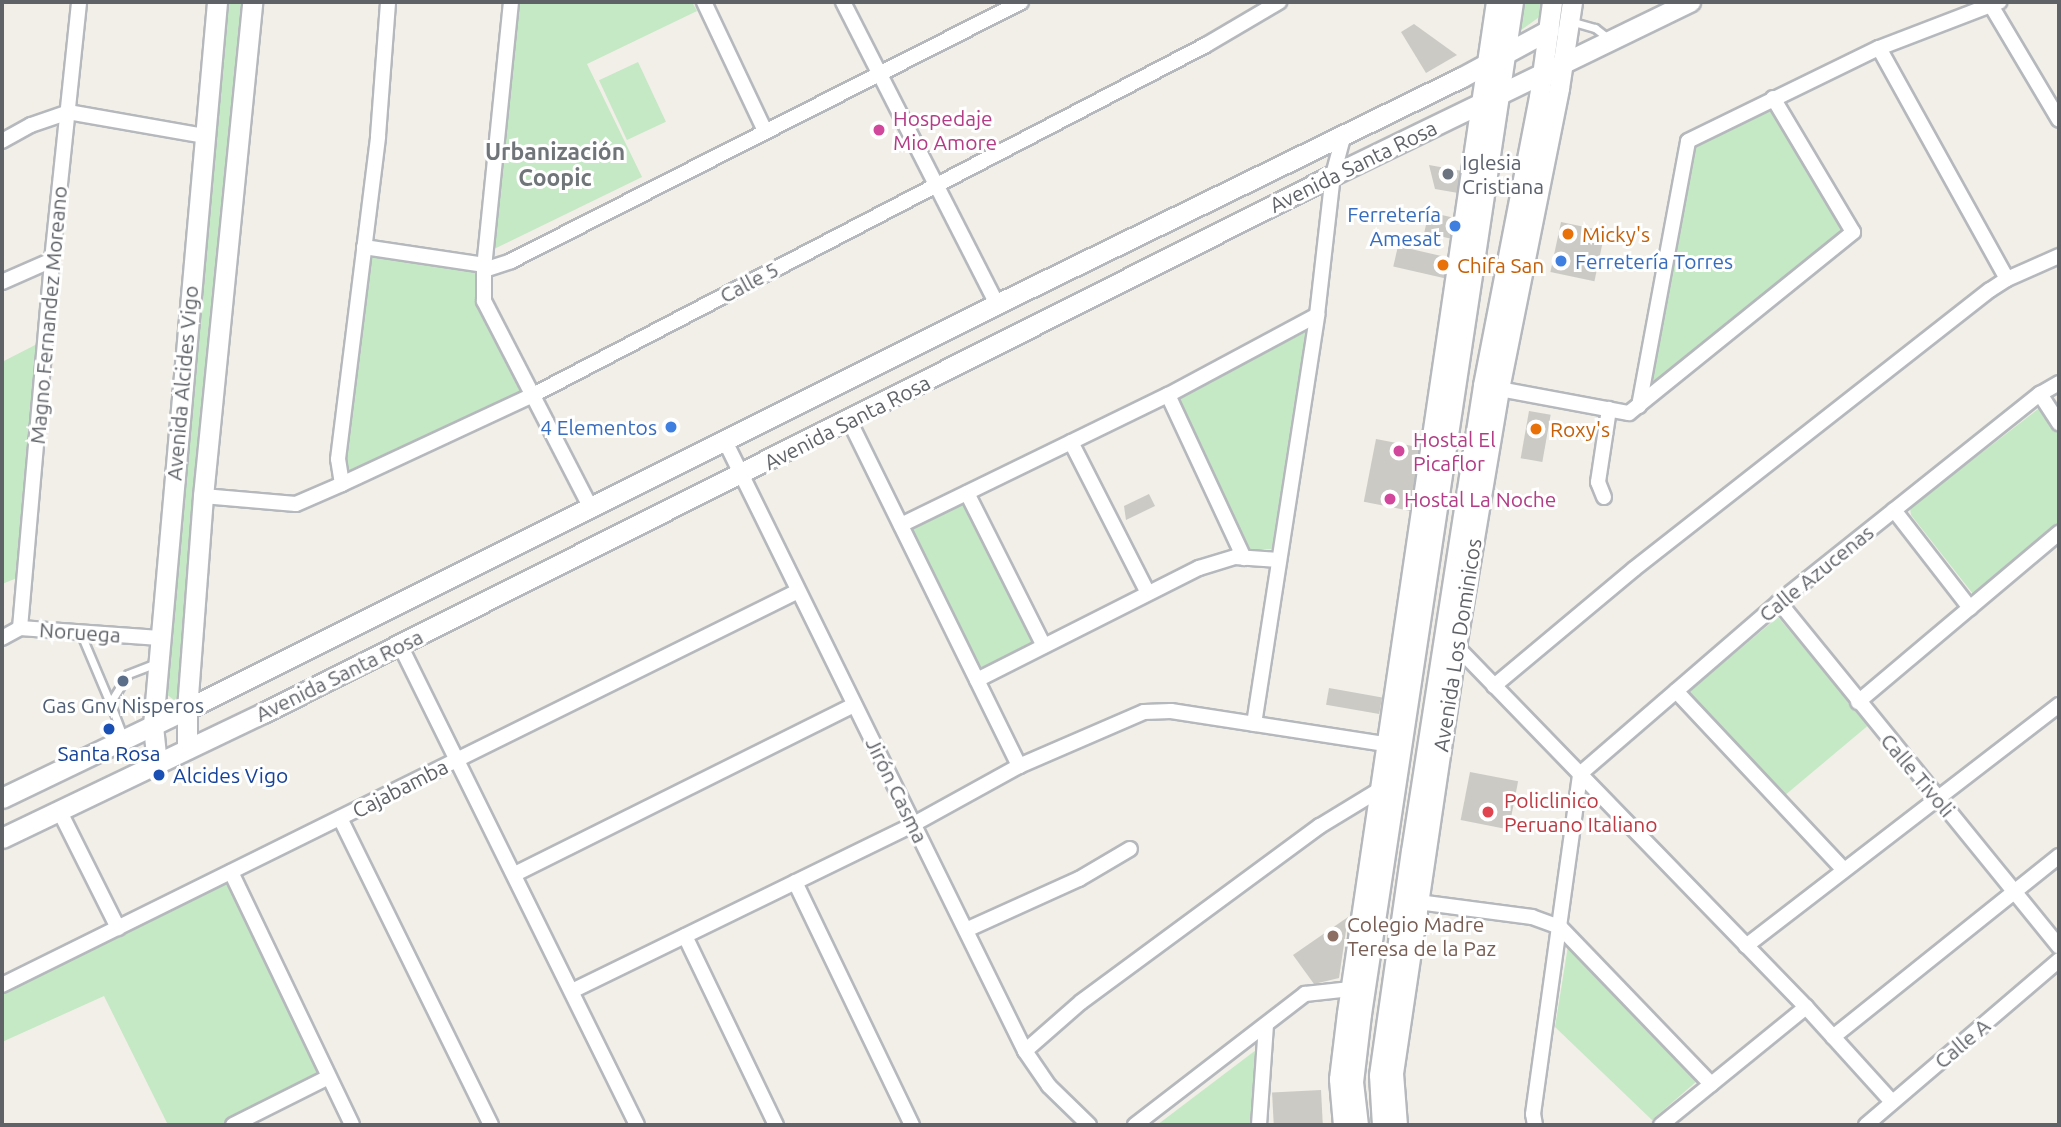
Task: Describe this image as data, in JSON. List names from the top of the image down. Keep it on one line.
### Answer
{"streets":{"main road":["Avenida Santa Rosa","Avenida Alcides Vigo","Avenida Los Dominicos"],"street":["Calle 5","Magno Fernandez Moreano","Calle Azucenas","Noruega","Calle Tivoli","Cajabamba","Jirón Casma","Calle A"]},"crossings":[["Avenida Santa Rosa","Avenida Alcides Vigo"],["Avenida Santa Rosa","Avenida Los Dominicos"],["Avenida Santa Rosa","Jirón Casma"],["Calle 5","Avenida Alcides Vigo"],["Magno Fernandez Moreano","Noruega"],["Avenida Alcides Vigo","Noruega"],["Calle Azucenas","Calle Tivoli"],["Cajabamba","Jirón Casma"]],"districts":["Urbanización Coopic"],"places":["Hospedaje Mio Amore","Iglesia Cristiana","Ferretería Amesat","Micky's","Ferretería Torres","Chifa San","4 Elementos","Roxy's","Hostal El Picaflor","Hostal La Noche","Gas Gnv Nisperos","Santa Rosa","Alcides Vigo","Policlinico Peruano Italiano","Colegio Madre Teresa de la Paz"]}
